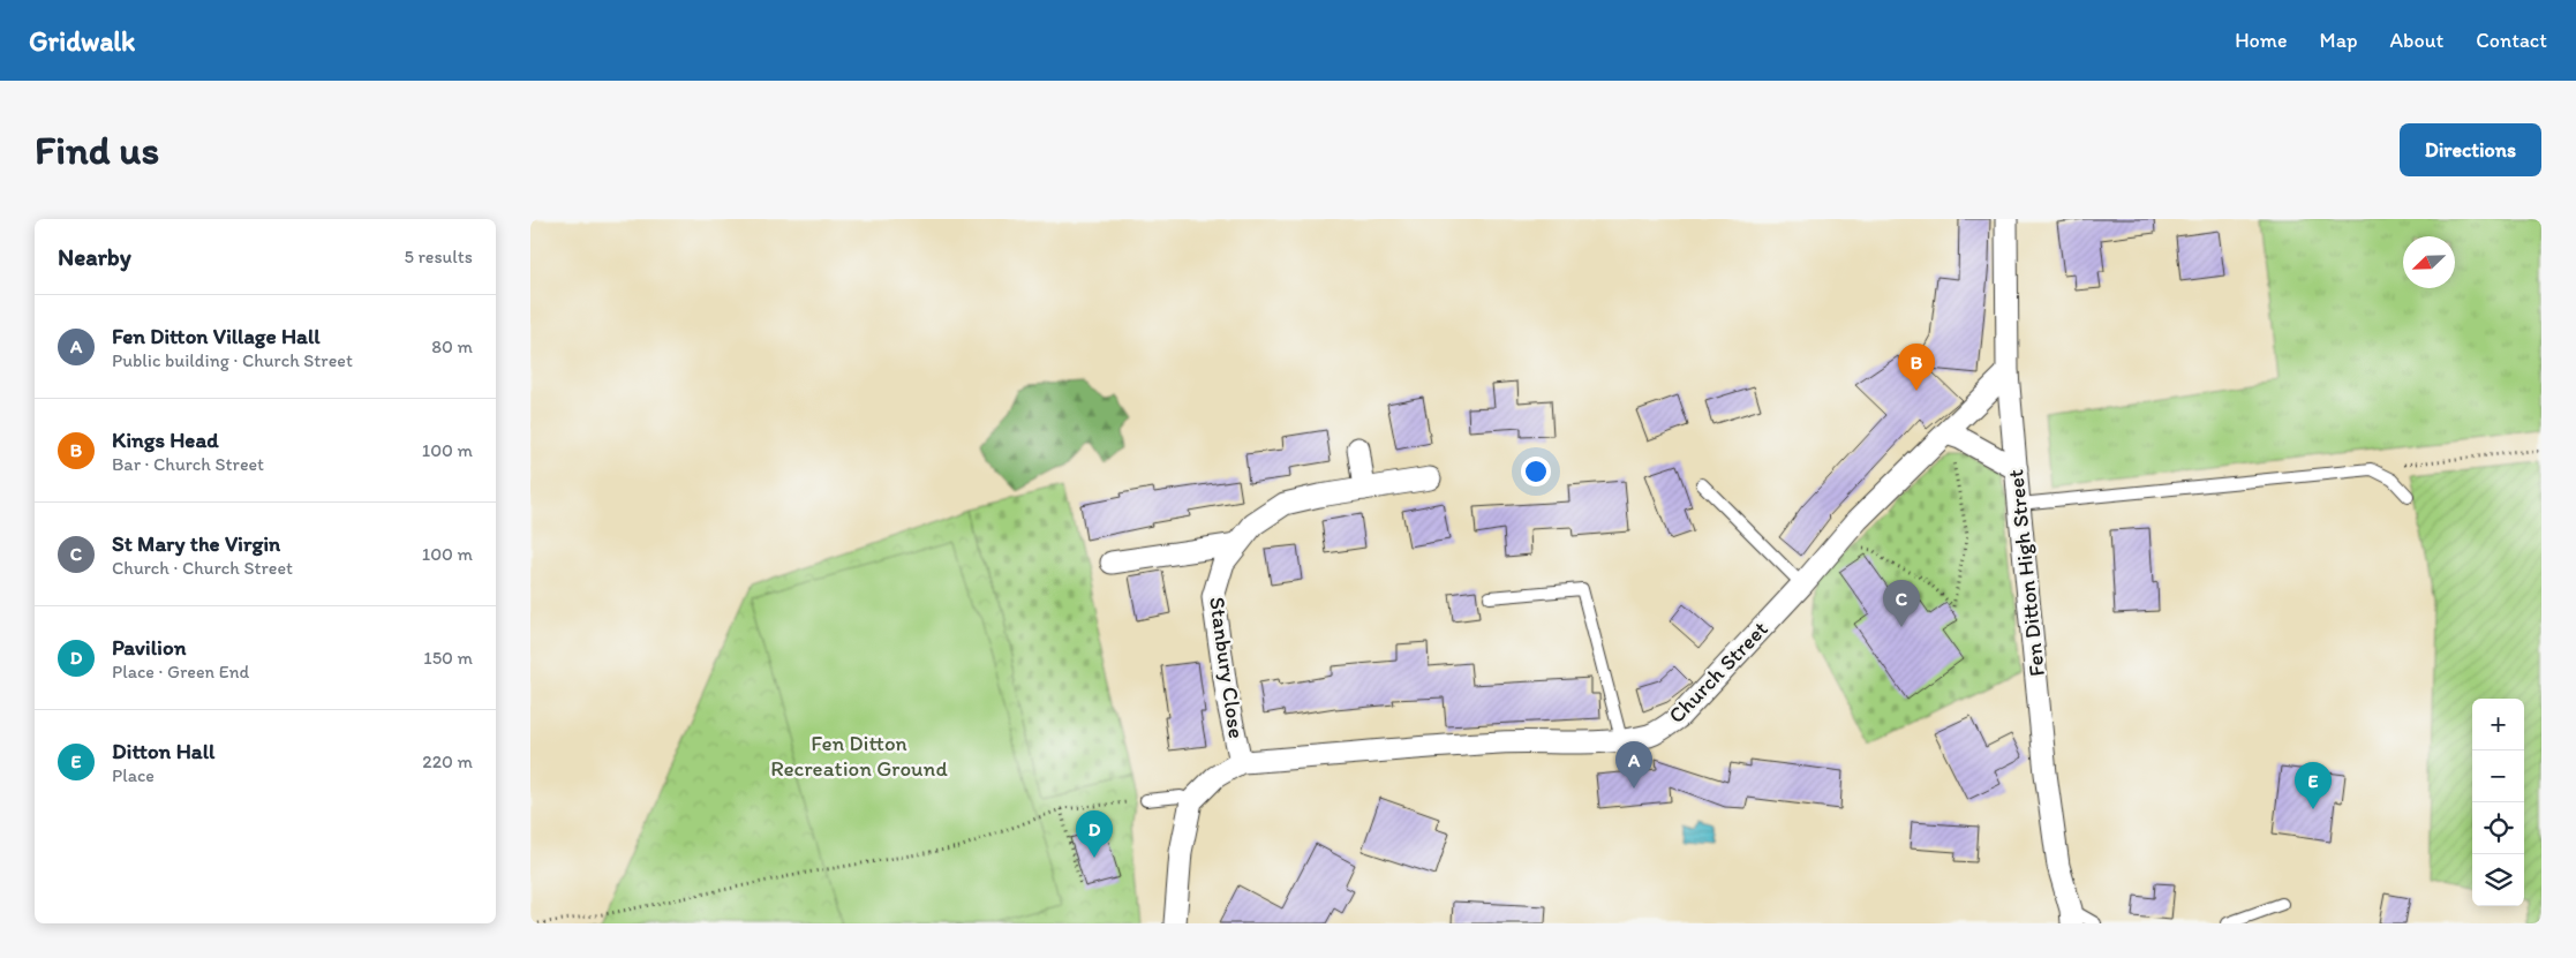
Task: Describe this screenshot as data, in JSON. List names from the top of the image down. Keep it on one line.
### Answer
{"streets":{"street":["Fen Ditton High Street","Stanbury Close","Church Street"]},"crossings":[["Fen Ditton High Street","Church Street"],["Stanbury Close","Church Street"]],"parks":["Fen Ditton Recreation Ground"],"north":"bottom left","page":{"header":"Gridwalk","nav":["Home","Map","About","Contact"],"buttons":"Directions","title":"Find us","heading":["Nearby","5 results"],"list":[{"mark":"A","name":"Fen Ditton Village Hall","note":"Public building · Church Street","value":"80 m"},{"mark":"B","name":"Kings Head","note":"Bar · Church Street","value":"100 m"},{"mark":"C","name":"St Mary the Virgin","note":"Church · Church Street","value":"100 m"},{"mark":"D","name":"Pavilion","note":"Place · Green End","value":"150 m"},{"mark":"E","name":"Ditton Hall","note":"Place","value":"220 m"}],"pins":["B","C","A","E","D"],"map_buttons":["+","−"]}}
